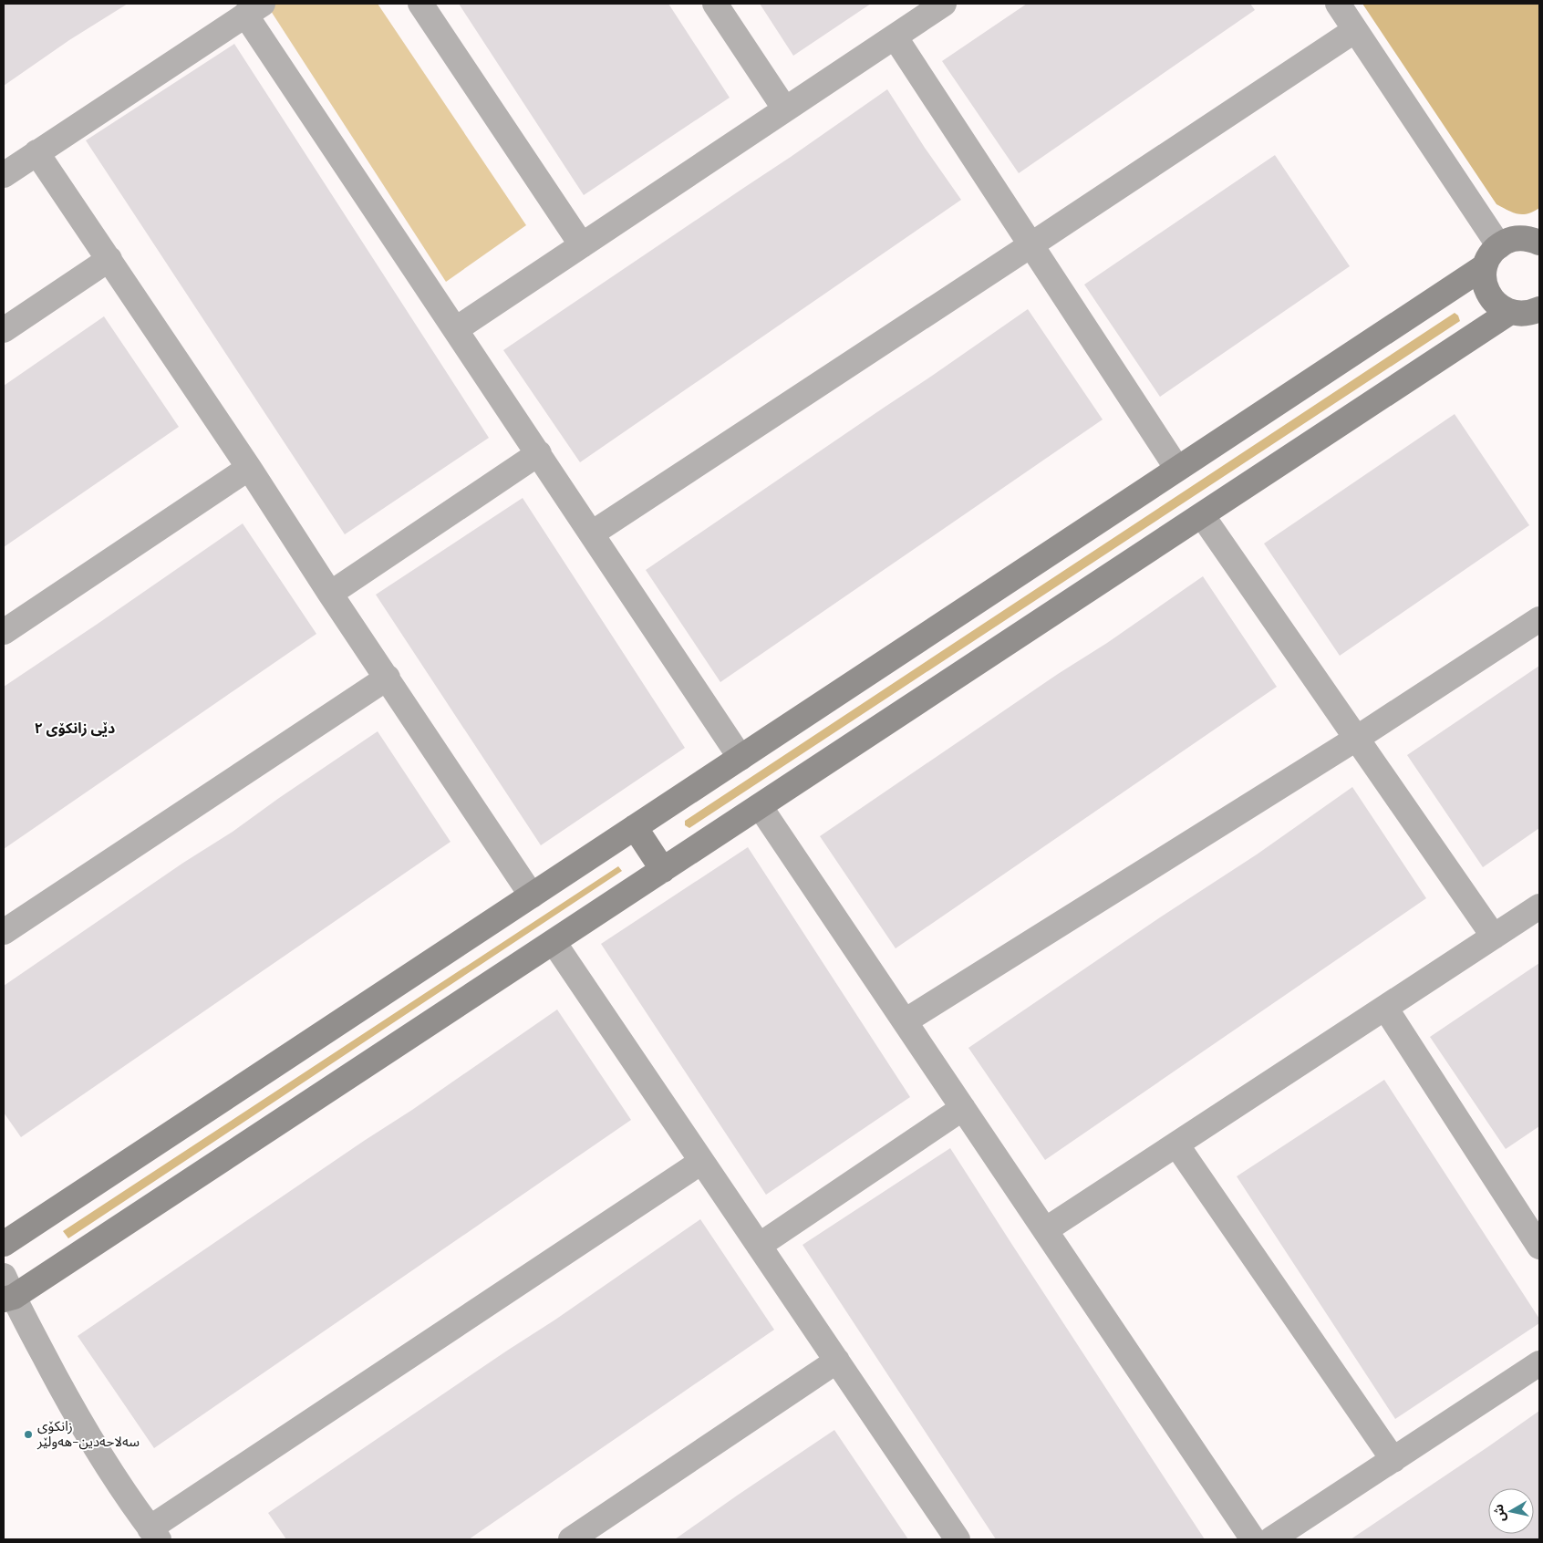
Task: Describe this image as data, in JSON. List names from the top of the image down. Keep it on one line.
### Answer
{"districts":["دێی زانکۆی ٢"],"places":["زانکۆی سەلاحەدین-هەولێر"],"north":"left"}
